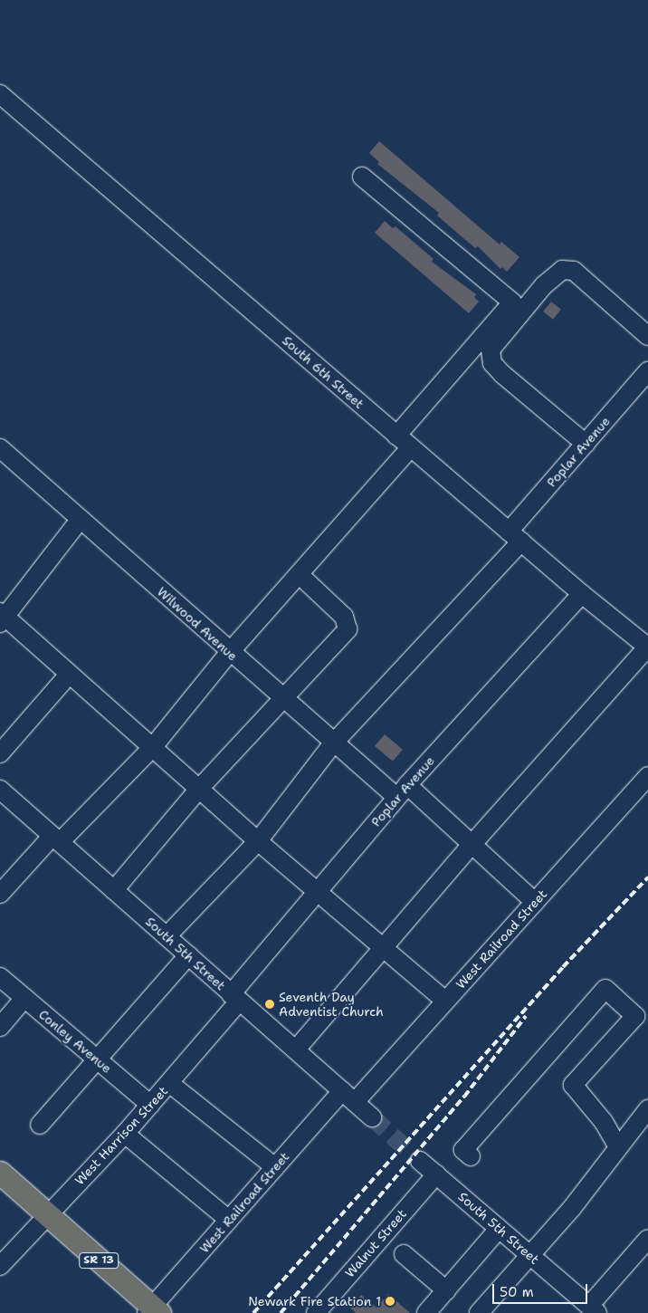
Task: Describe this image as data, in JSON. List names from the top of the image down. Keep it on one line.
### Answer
{"streets":{"main road":["SR 13"],"street":["South 6th Street","Poplar Avenue","Wilwood Avenue","West Railroad Street","South 5th Street","Conley Avenue","West Harrison Street","Walnut Street"]},"crossings":[["South 6th Street","Poplar Avenue"],["Poplar Avenue","Wilwood Avenue"],["Poplar Avenue","South 5th Street"],["Poplar Avenue","West Harrison Street"],["Wilwood Avenue","West Railroad Street"],["West Railroad Street","South 5th Street"],["West Railroad Street","SR 13"],["South 5th Street","West Harrison Street"],["South 5th Street","Walnut Street"],["Conley Avenue","West Harrison Street"],["West Harrison Street","SR 13"]],"places":["Seventh Day Adventist Church","Newark Fire Station 1"],"scale_bar":"50 m"}
